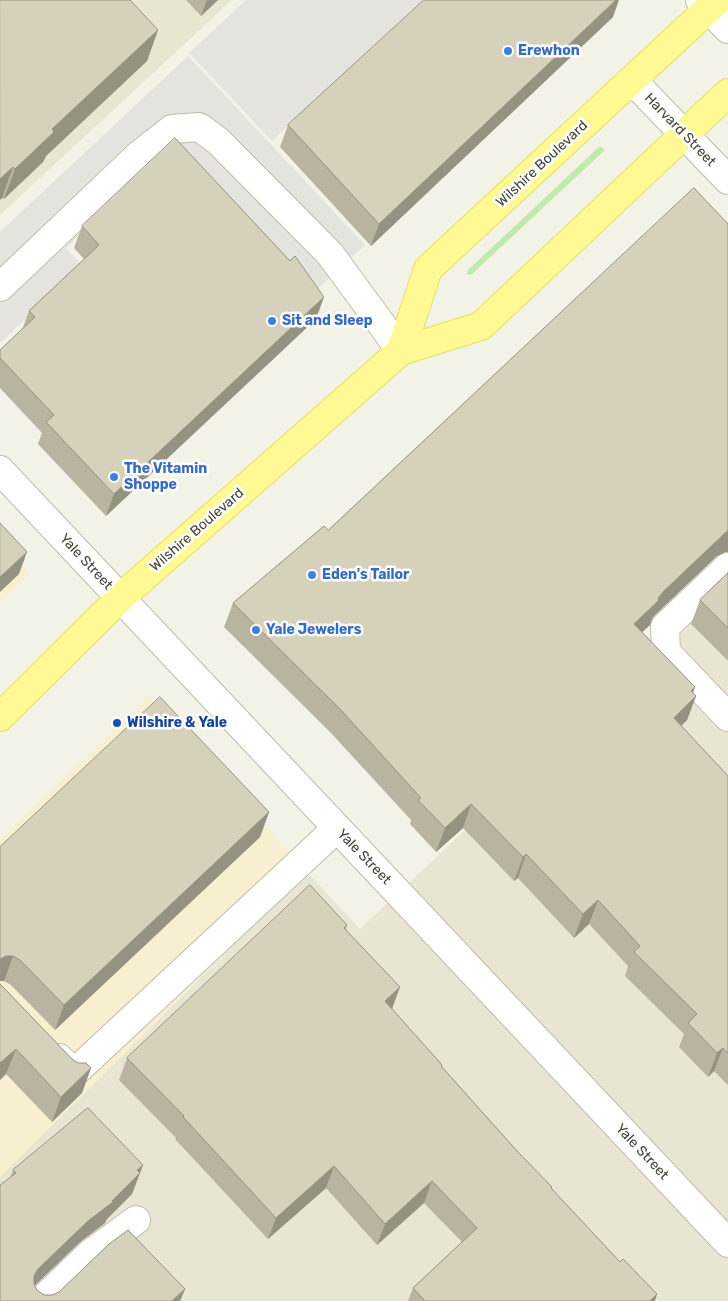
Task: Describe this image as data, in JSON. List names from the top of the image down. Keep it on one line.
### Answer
{"streets":{"main road":["Wilshire Boulevard"],"street":["Harvard Street","Yale Street"]},"crossings":[["Harvard Street","Wilshire Boulevard"],["Wilshire Boulevard","Yale Street"]],"places":["Erewhon","Sit and Sleep","The Vitamin Shoppe","Eden's Tailor","Yale Jewelers","Wilshire & Yale"]}
